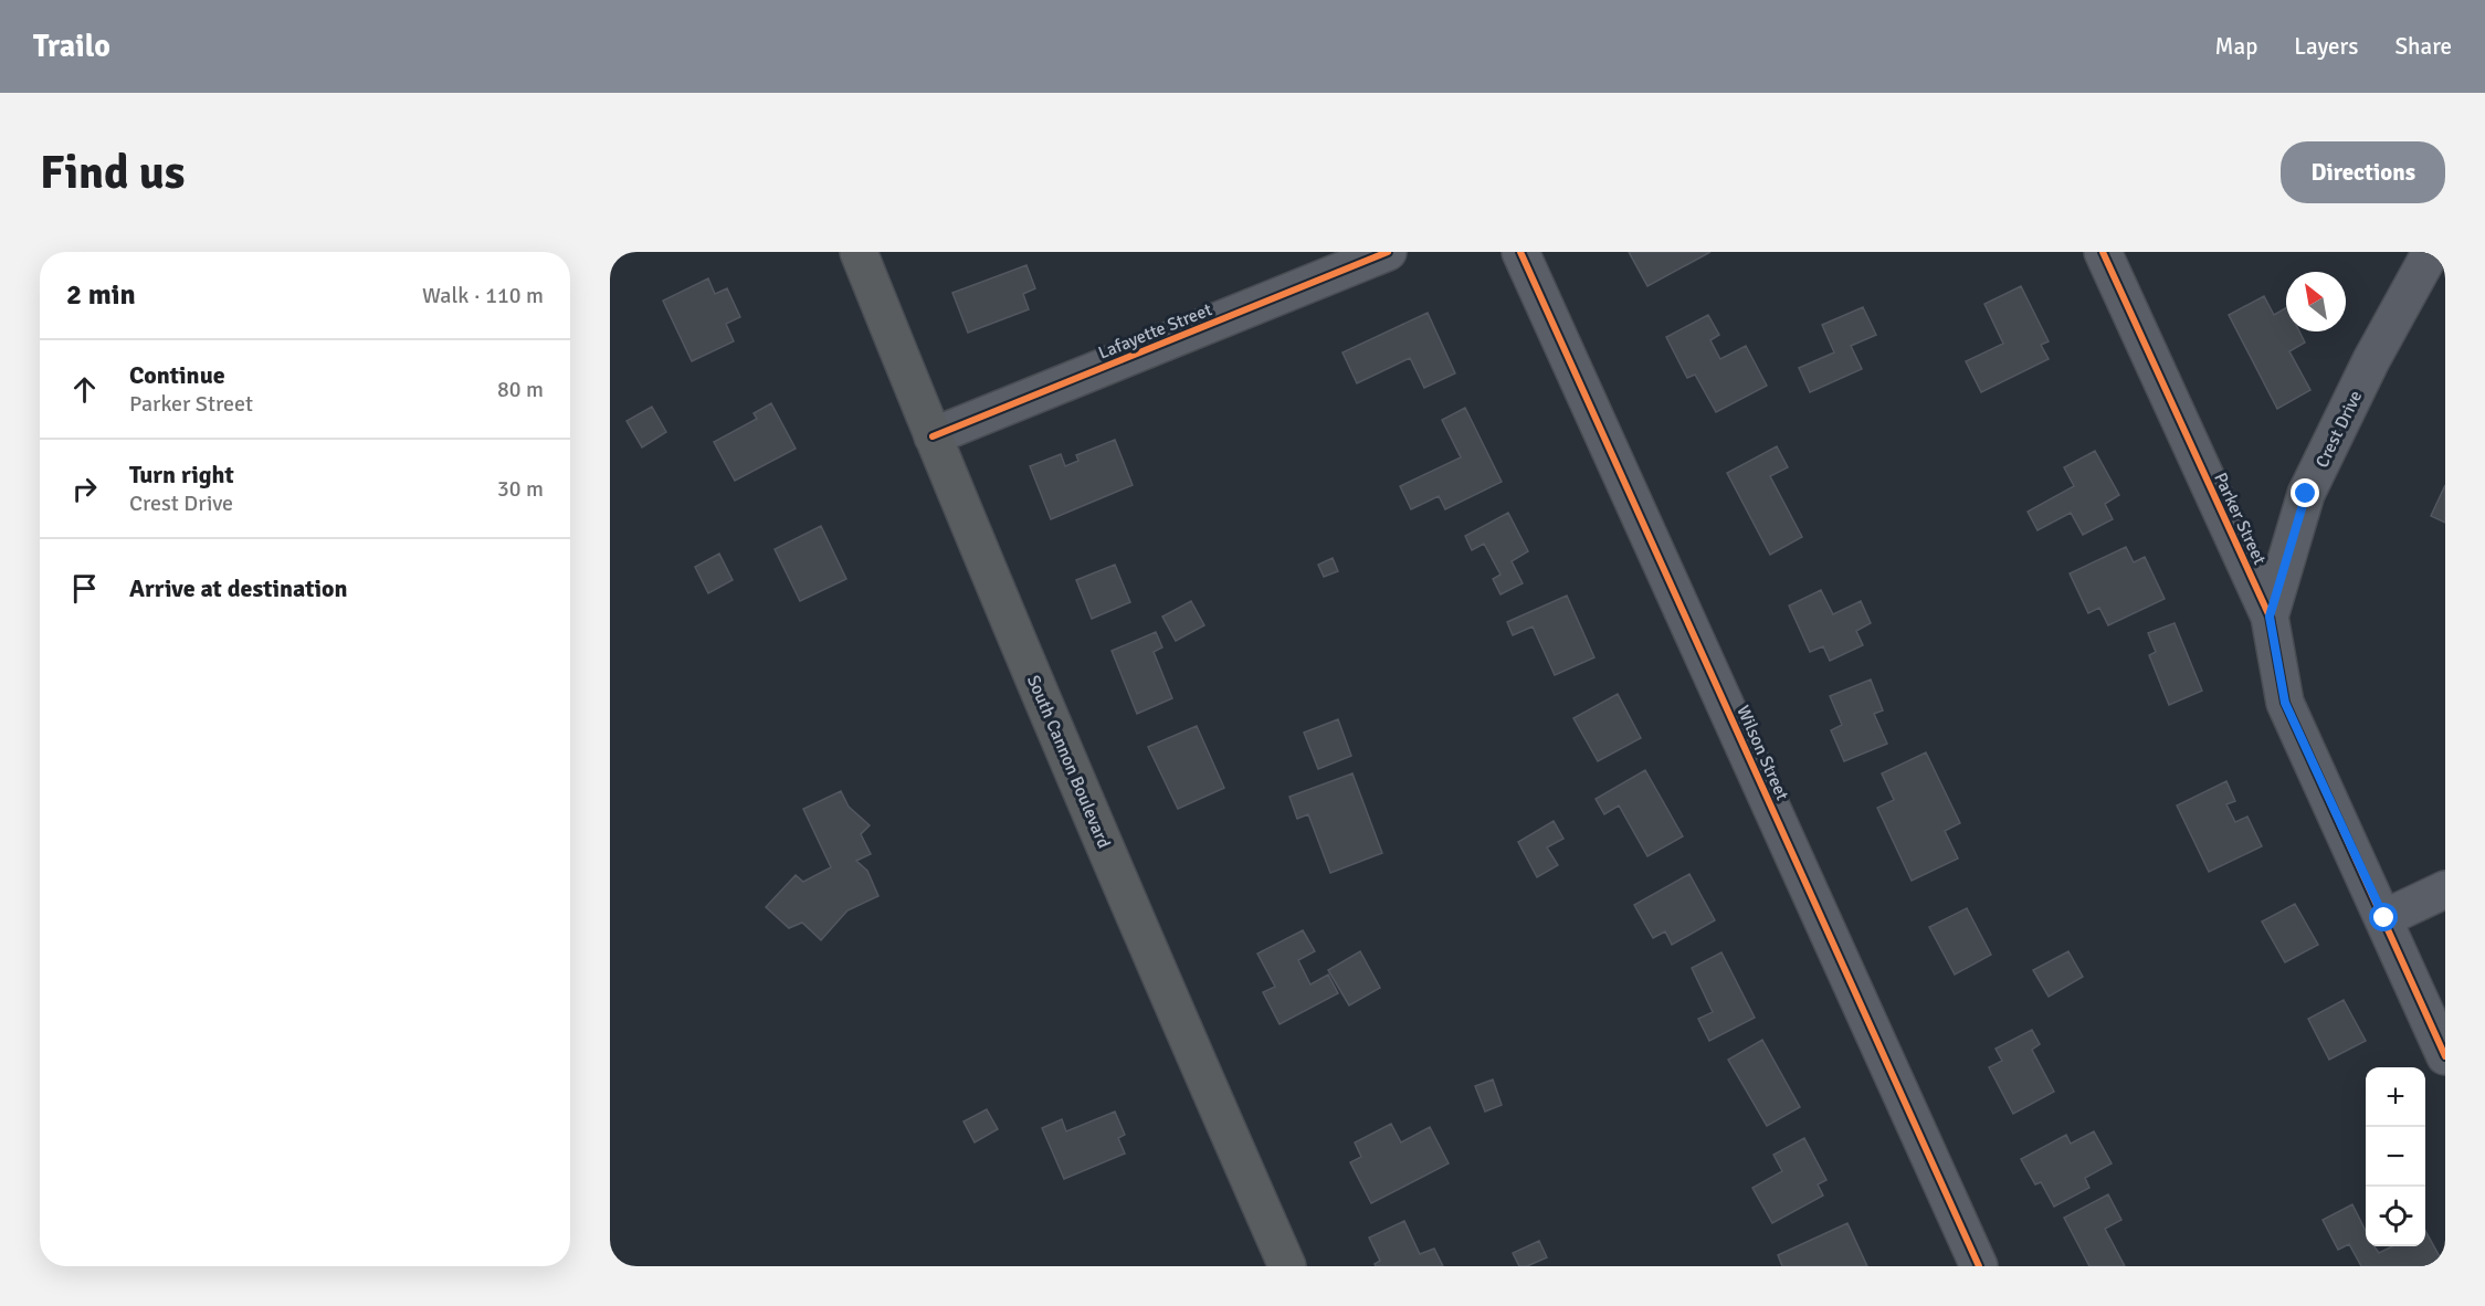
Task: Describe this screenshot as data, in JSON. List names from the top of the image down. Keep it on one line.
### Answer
{"streets":{"highway":["South Cannon Boulevard"],"street":["Lafayette Street","Crest Drive","Parker Street","Wilson Street"]},"crossings":[["Lafayette Street","South Cannon Boulevard"],["Crest Drive","Parker Street"]],"north":"top left","page":{"header":"Trailo","nav":["Map","Layers","Share"],"buttons":"Directions","title":"Find us","heading":["2 min","Walk · 110 m"],"list":[["Continue","Parker Street","80 m"],["Turn right","Crest Drive","30 m"],"Arrive at destination"],"map_buttons":["+","−"]}}
